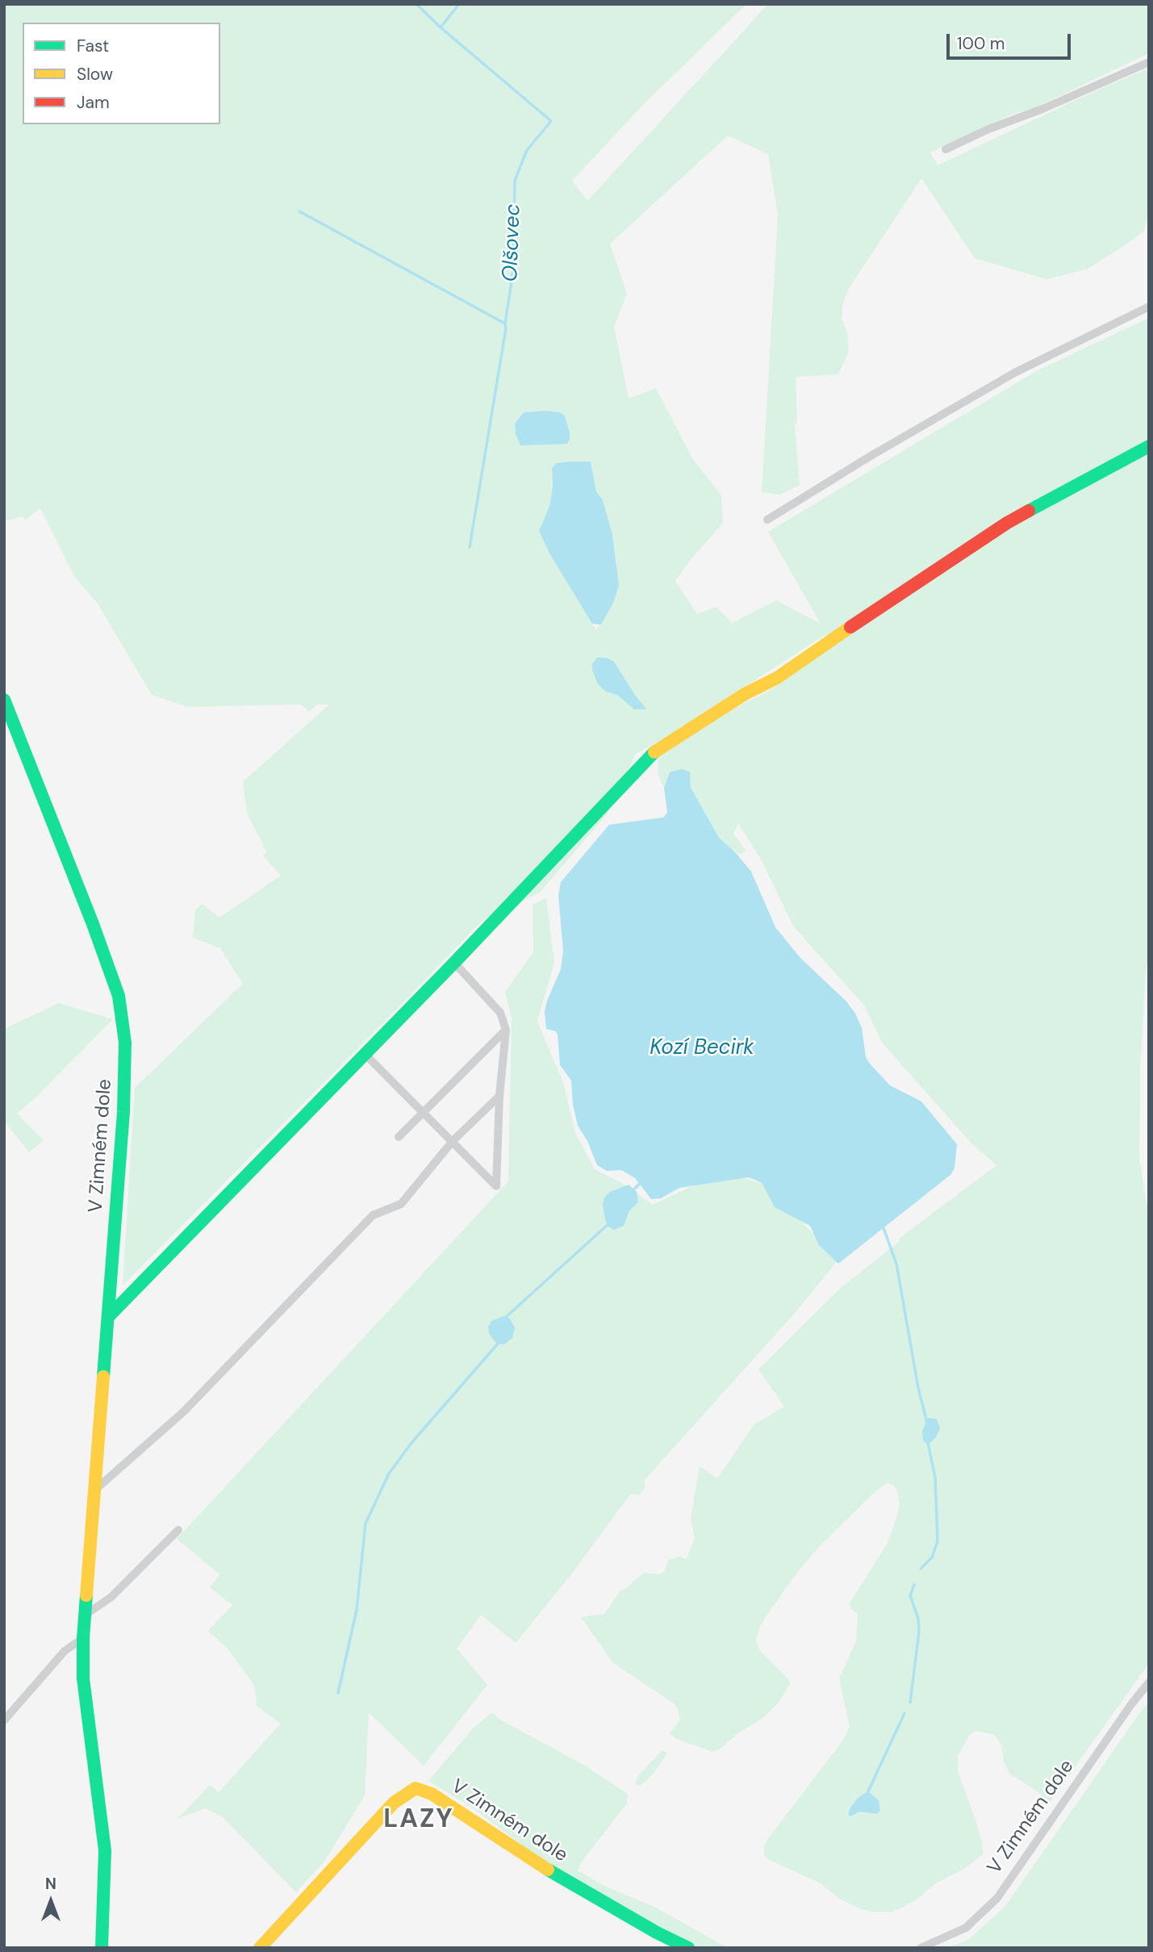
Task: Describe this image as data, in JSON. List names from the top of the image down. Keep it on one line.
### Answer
{"streets":{"street":["V Zimném dole"]},"districts":["LAZY"],"water":["Olšovec","Kozí Becirk"],"legend":["Fast","Slow","Jam"],"scale_bar":"100 m","north":"top"}
